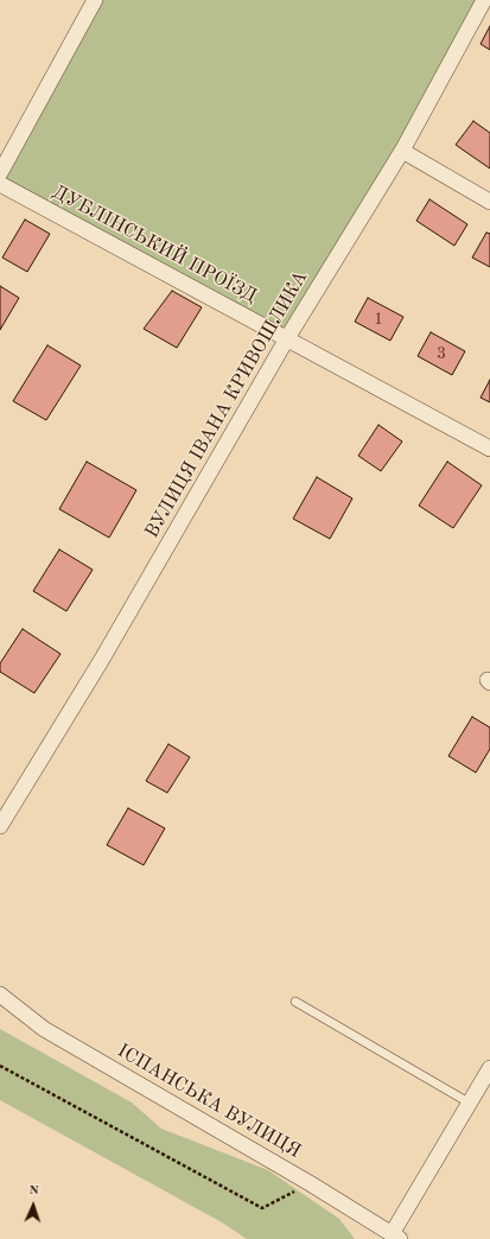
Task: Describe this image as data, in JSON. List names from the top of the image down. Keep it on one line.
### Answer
{"streets":{"street":["ДУБЛІНСЬКИЙ ПРОЇЗД","ВУЛИЦЯ ІВАНА КРИВОШЛИКА","ІСПАНСЬКА ВУЛИЦЯ"]},"crossings":[["ДУБЛІНСЬКИЙ ПРОЇЗД","ВУЛИЦЯ ІВАНА КРИВОШЛИКА"]],"house_numbers":["1","3"],"north":"top"}
